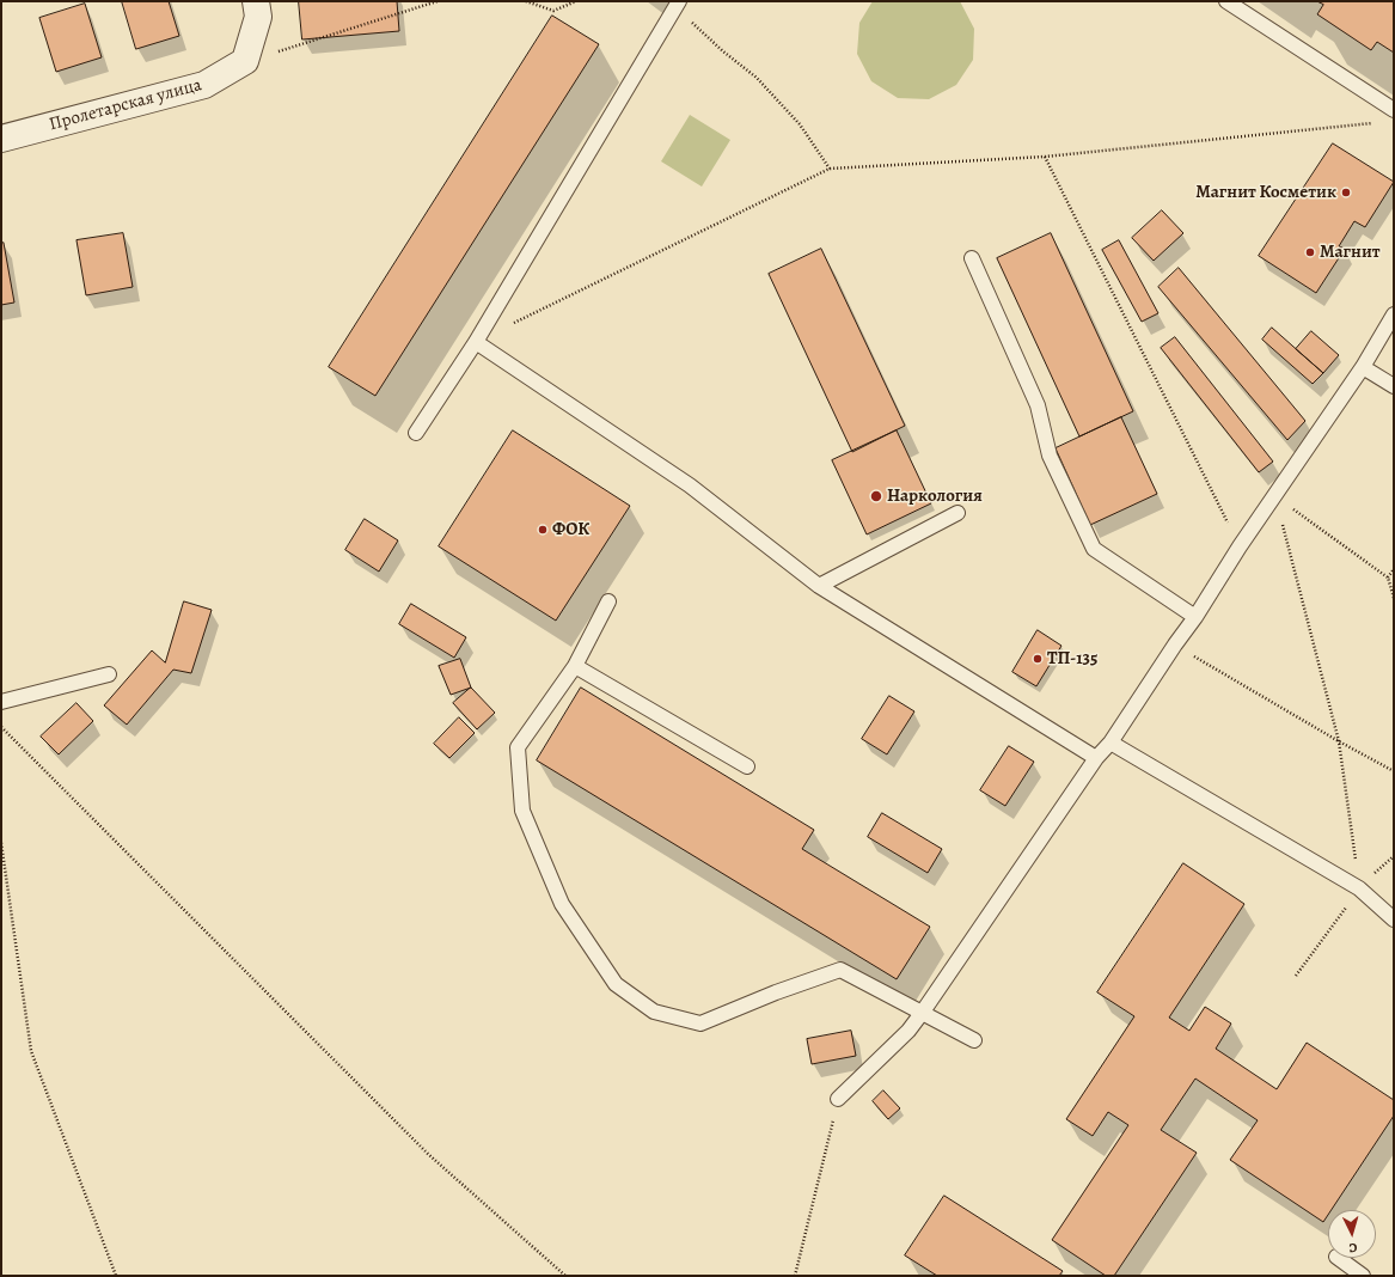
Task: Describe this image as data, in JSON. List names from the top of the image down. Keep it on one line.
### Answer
{"streets":{"street":["Пролетарская улица"]},"places":["Магнит Косметик","Магнит","Наркология","ФОК","ТП-135"],"north":"bottom"}
